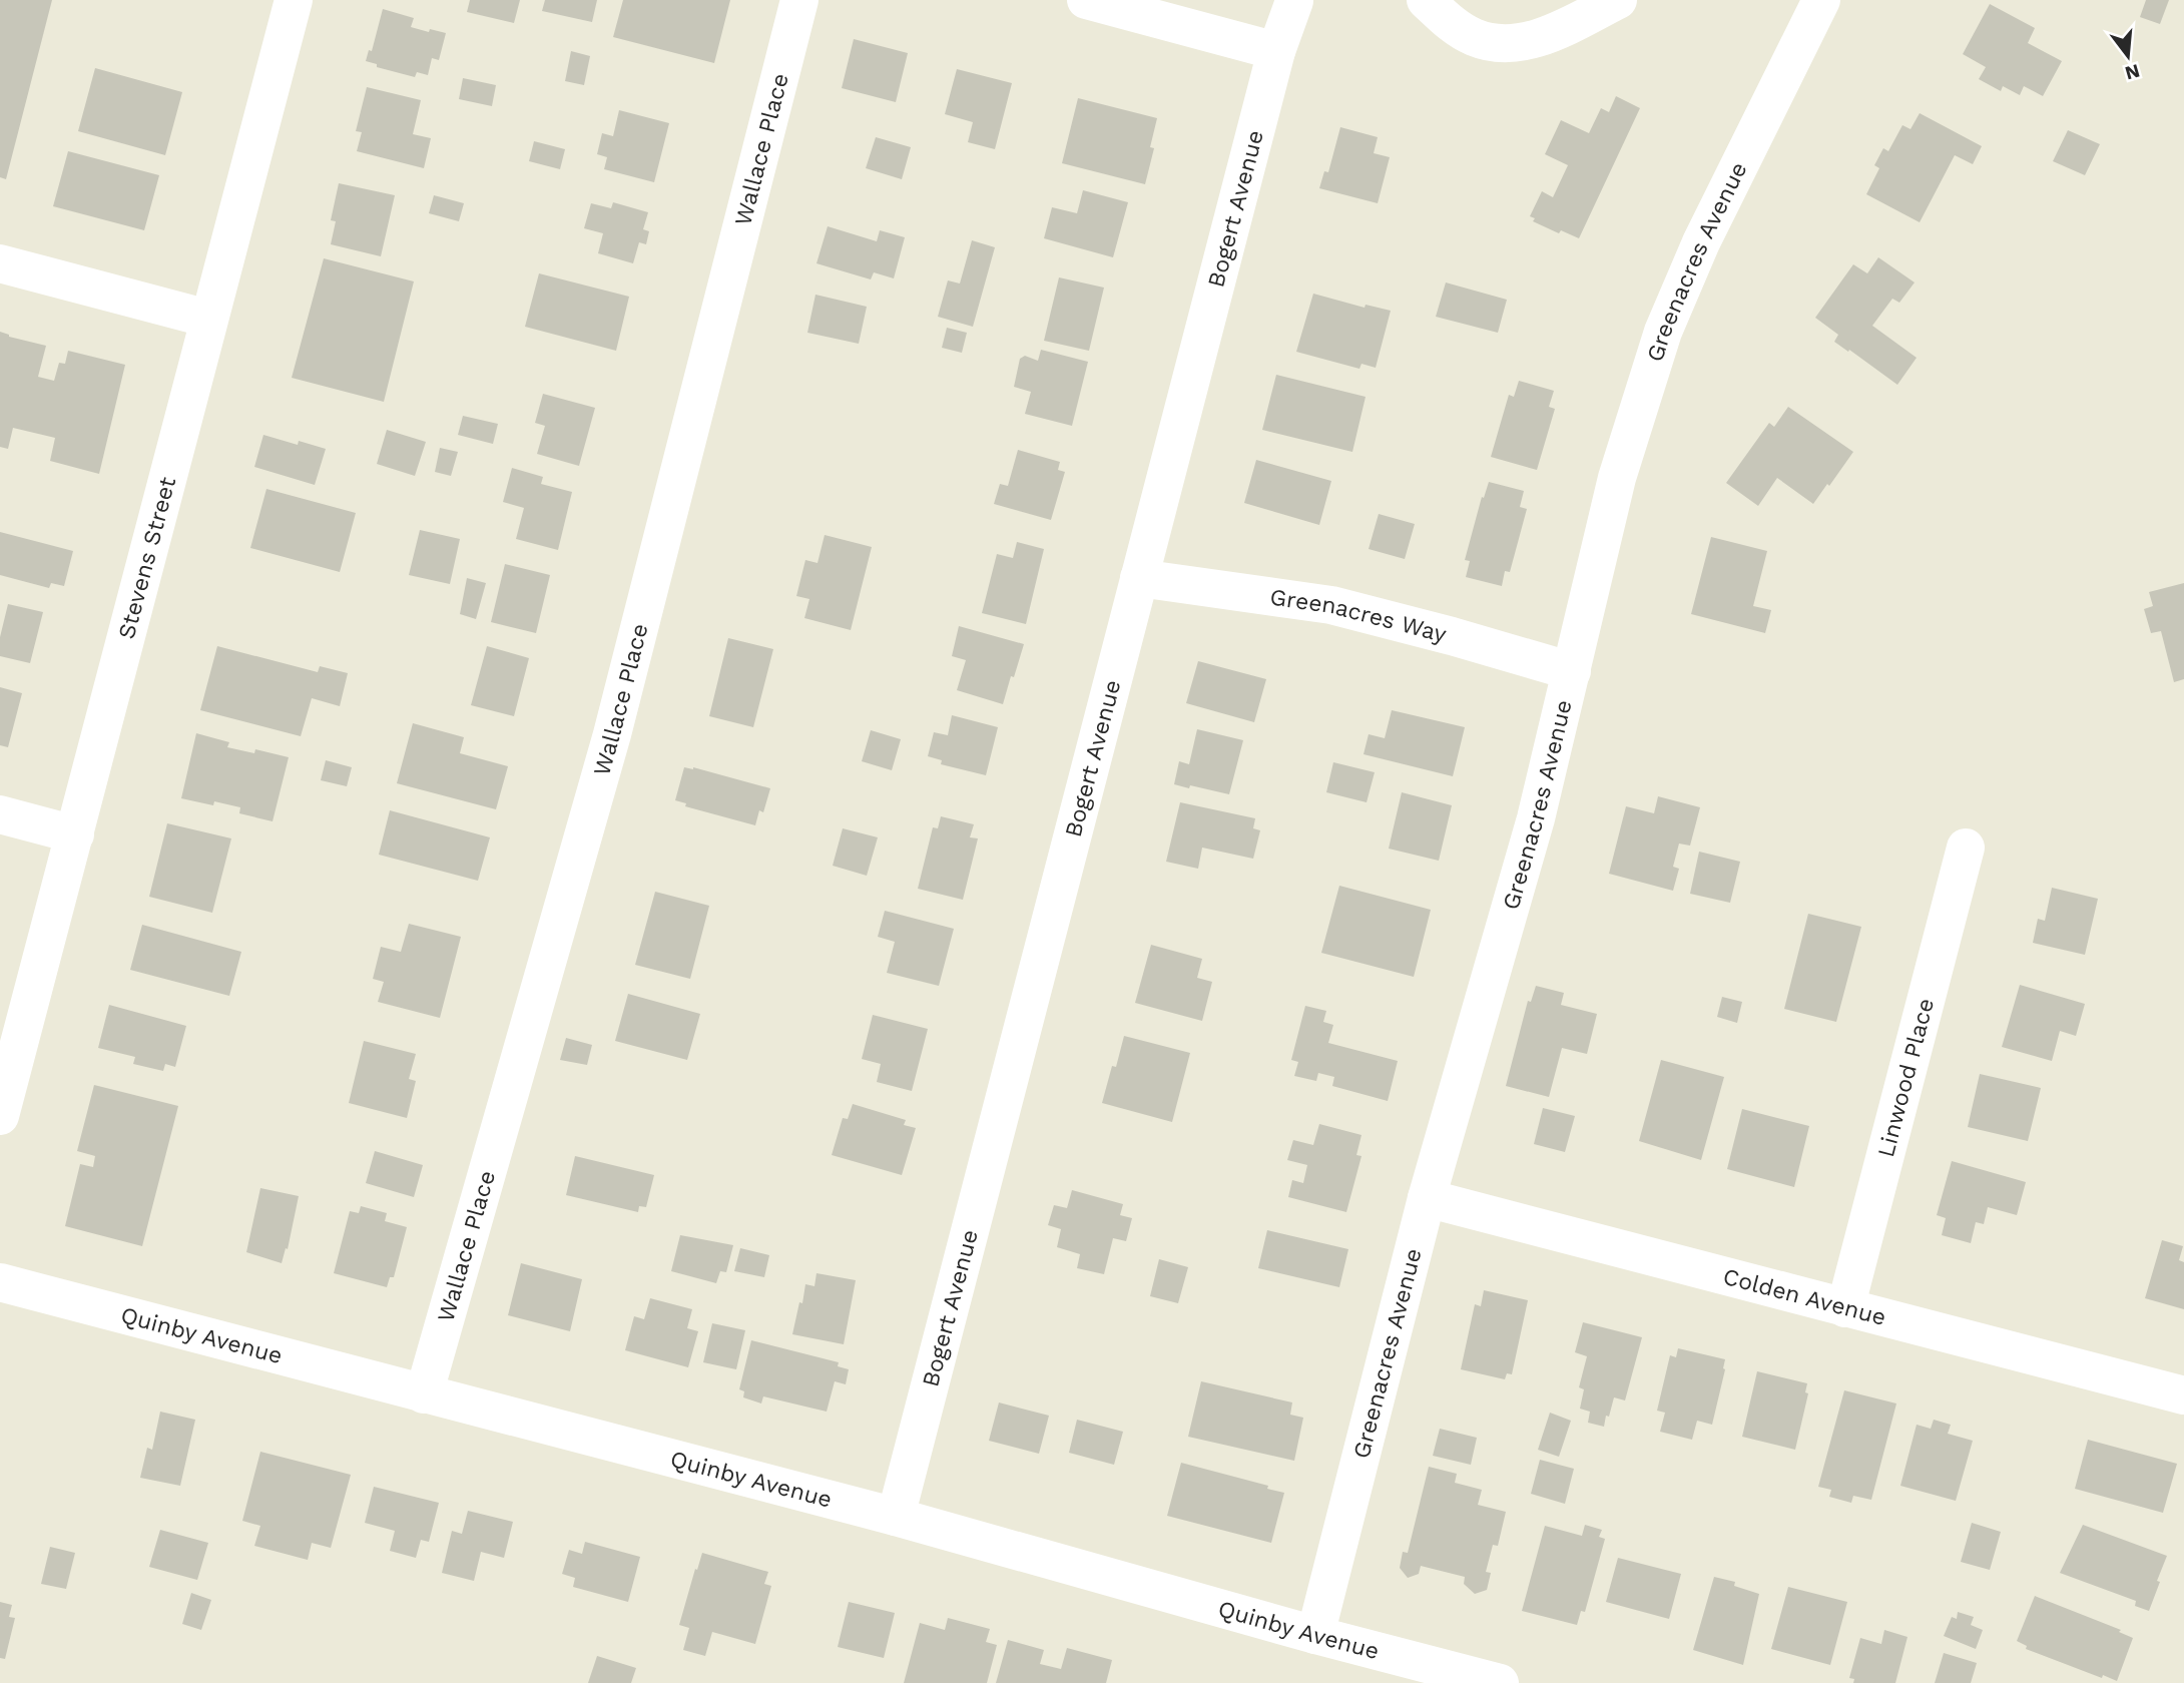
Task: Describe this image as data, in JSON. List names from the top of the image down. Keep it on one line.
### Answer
{"streets":{"street":["Wallace Place","Bogert Avenue","Greenacres Avenue","Stevens Street","Greenacres Way","Linwood Place","Colden Avenue","Quinby Avenue"]},"crossings":[["Wallace Place","Quinby Avenue"],["Bogert Avenue","Greenacres Way"],["Bogert Avenue","Quinby Avenue"],["Greenacres Avenue","Greenacres Way"],["Greenacres Avenue","Colden Avenue"],["Greenacres Avenue","Quinby Avenue"],["Linwood Place","Colden Avenue"]],"north":"bottom"}
